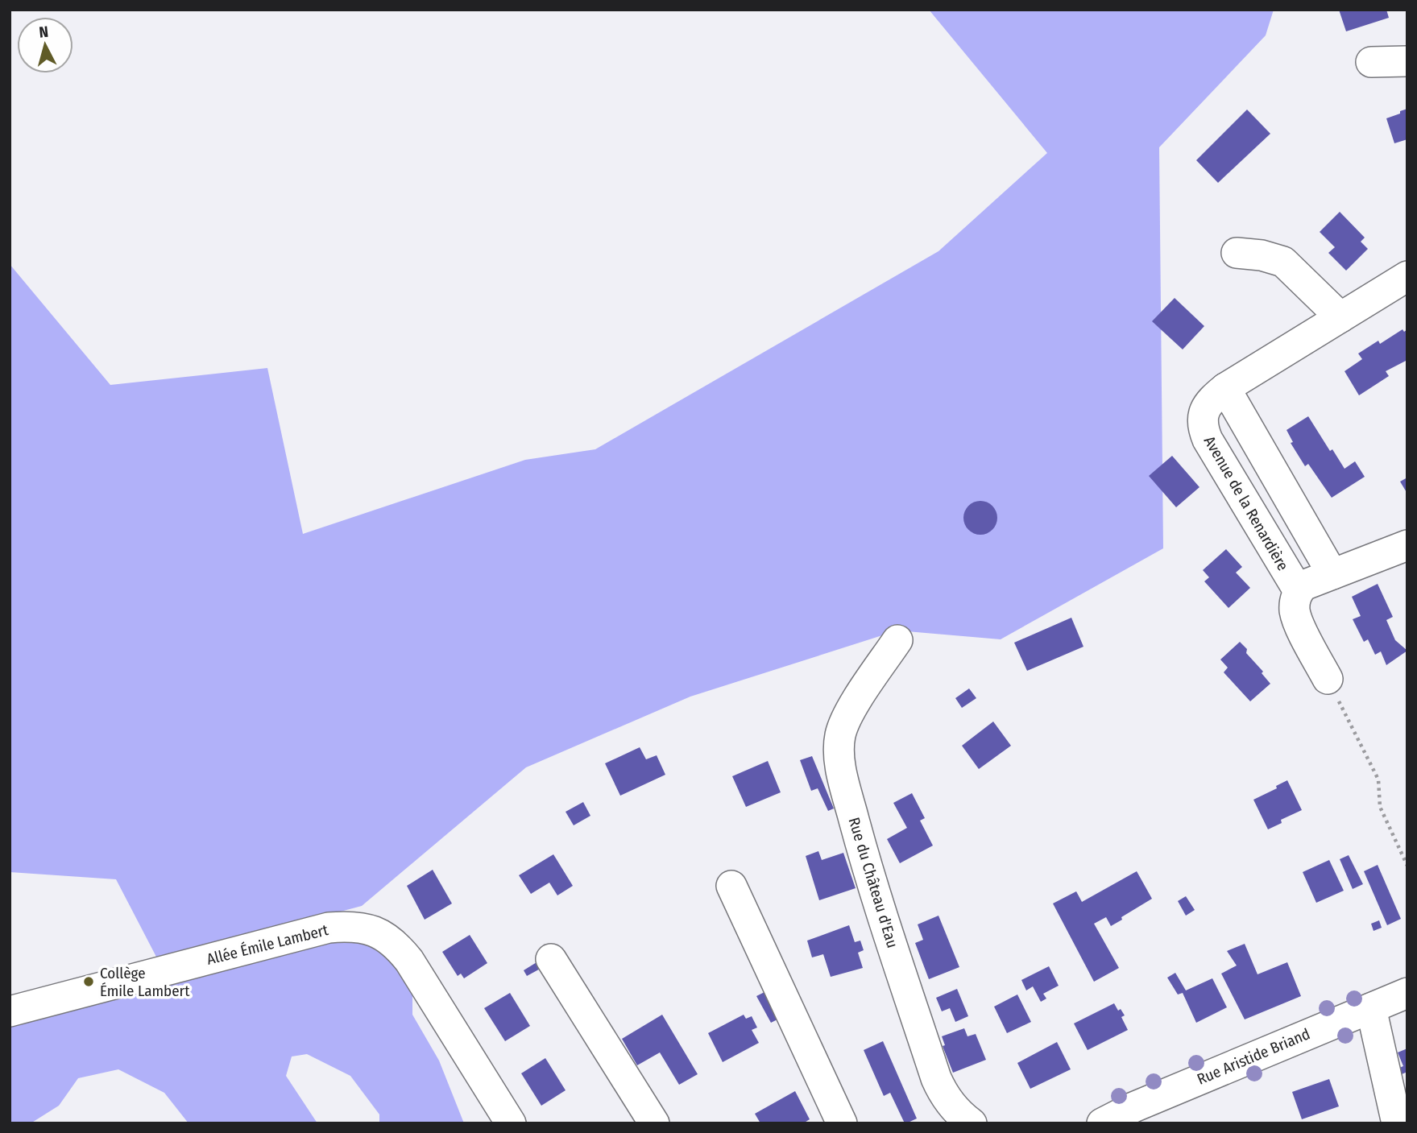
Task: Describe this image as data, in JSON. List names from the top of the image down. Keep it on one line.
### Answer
{"streets":{"street":["Avenue de la Renardière","Rue du Château d'Eau","Allée Émile Lambert","Rue Aristide Briand"]},"places":["Collège Émile Lambert"],"north":"top"}
